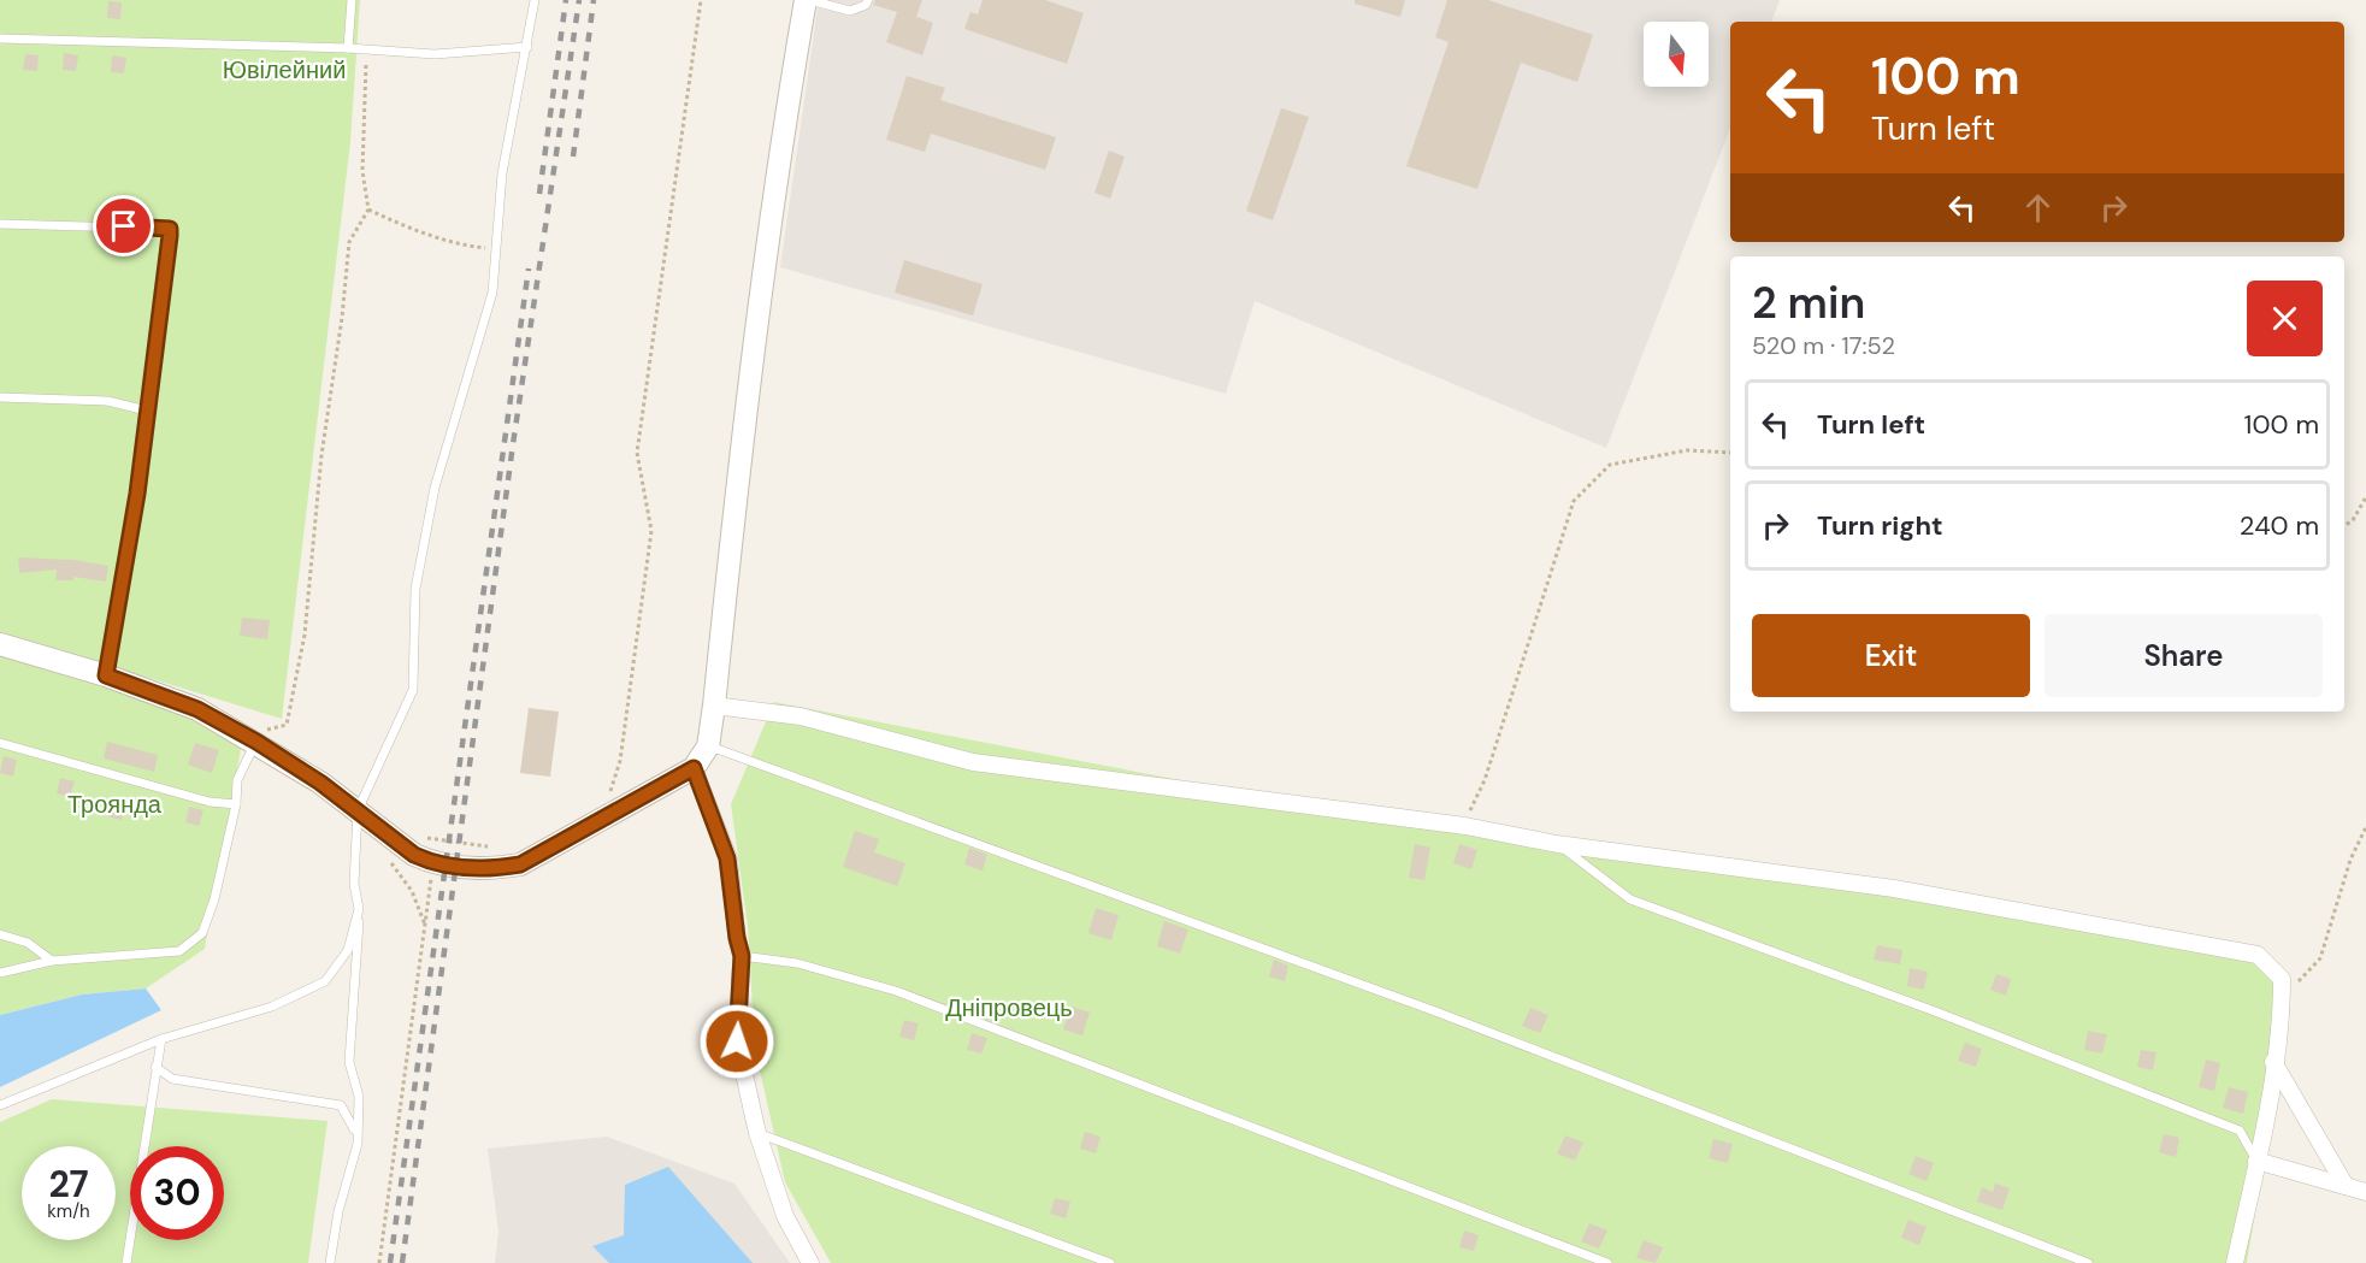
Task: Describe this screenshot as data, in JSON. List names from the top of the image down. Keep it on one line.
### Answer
{"parks":["Ювілейний","Троянда","Дніпровець"],"north":"bottom","page":{"turn":["100 m","Turn left"],"heading":["2 min","520 m · 17:52"],"list":[{"name":"Turn left","value":"100 m"},{"name":"Turn right","value":"240 m"}],"buttons":["Exit","Share"],"speed":"27 km/h","limit":"30"}}
